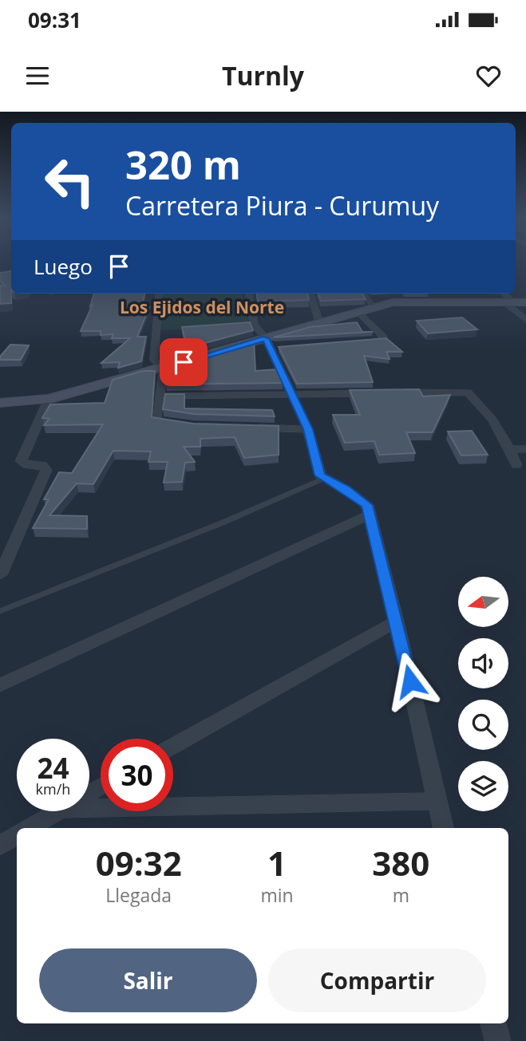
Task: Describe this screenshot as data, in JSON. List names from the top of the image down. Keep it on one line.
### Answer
{"districts":["Los Ejidos del Norte"],"north":"left","page":{"status":"09:31","header":"Turnly","turn":["320 m","Carretera Piura - Curumuy"],"then":"Luego","speed":"24 km/h","limit":"30","eta":["09:32","Llegada","1","min","380","m"],"buttons":["Salir","Compartir"]}}
